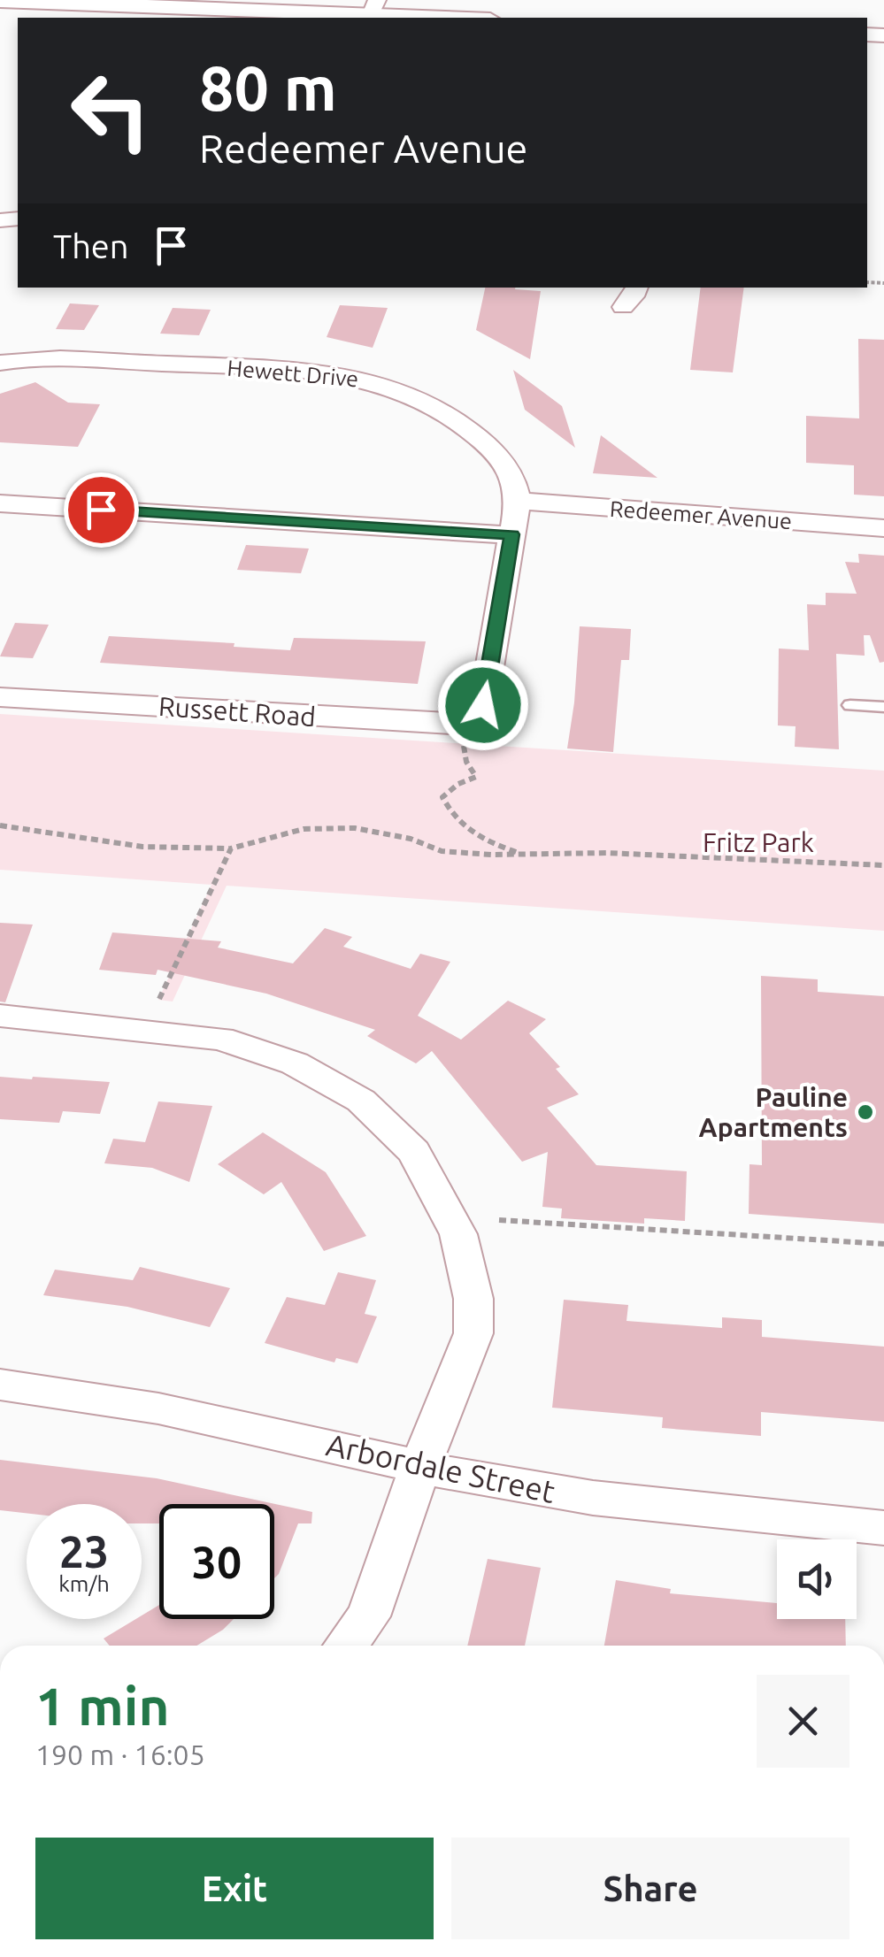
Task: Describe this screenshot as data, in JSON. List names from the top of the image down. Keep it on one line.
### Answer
{"streets":{"street":["Hewett Drive","Redeemer Avenue","Russett Road","Arbordale Street"]},"crossings":[["Hewett Drive","Redeemer Avenue"]],"parks":["Fritz Park"],"places":["Pauline Apartments"],"page":{"turn":["80 m","Redeemer Avenue"],"then":"Then","speed":"23 km/h","limit":"30","heading":["1 min","190 m · 16:05"],"buttons":["Exit","Share"]}}
